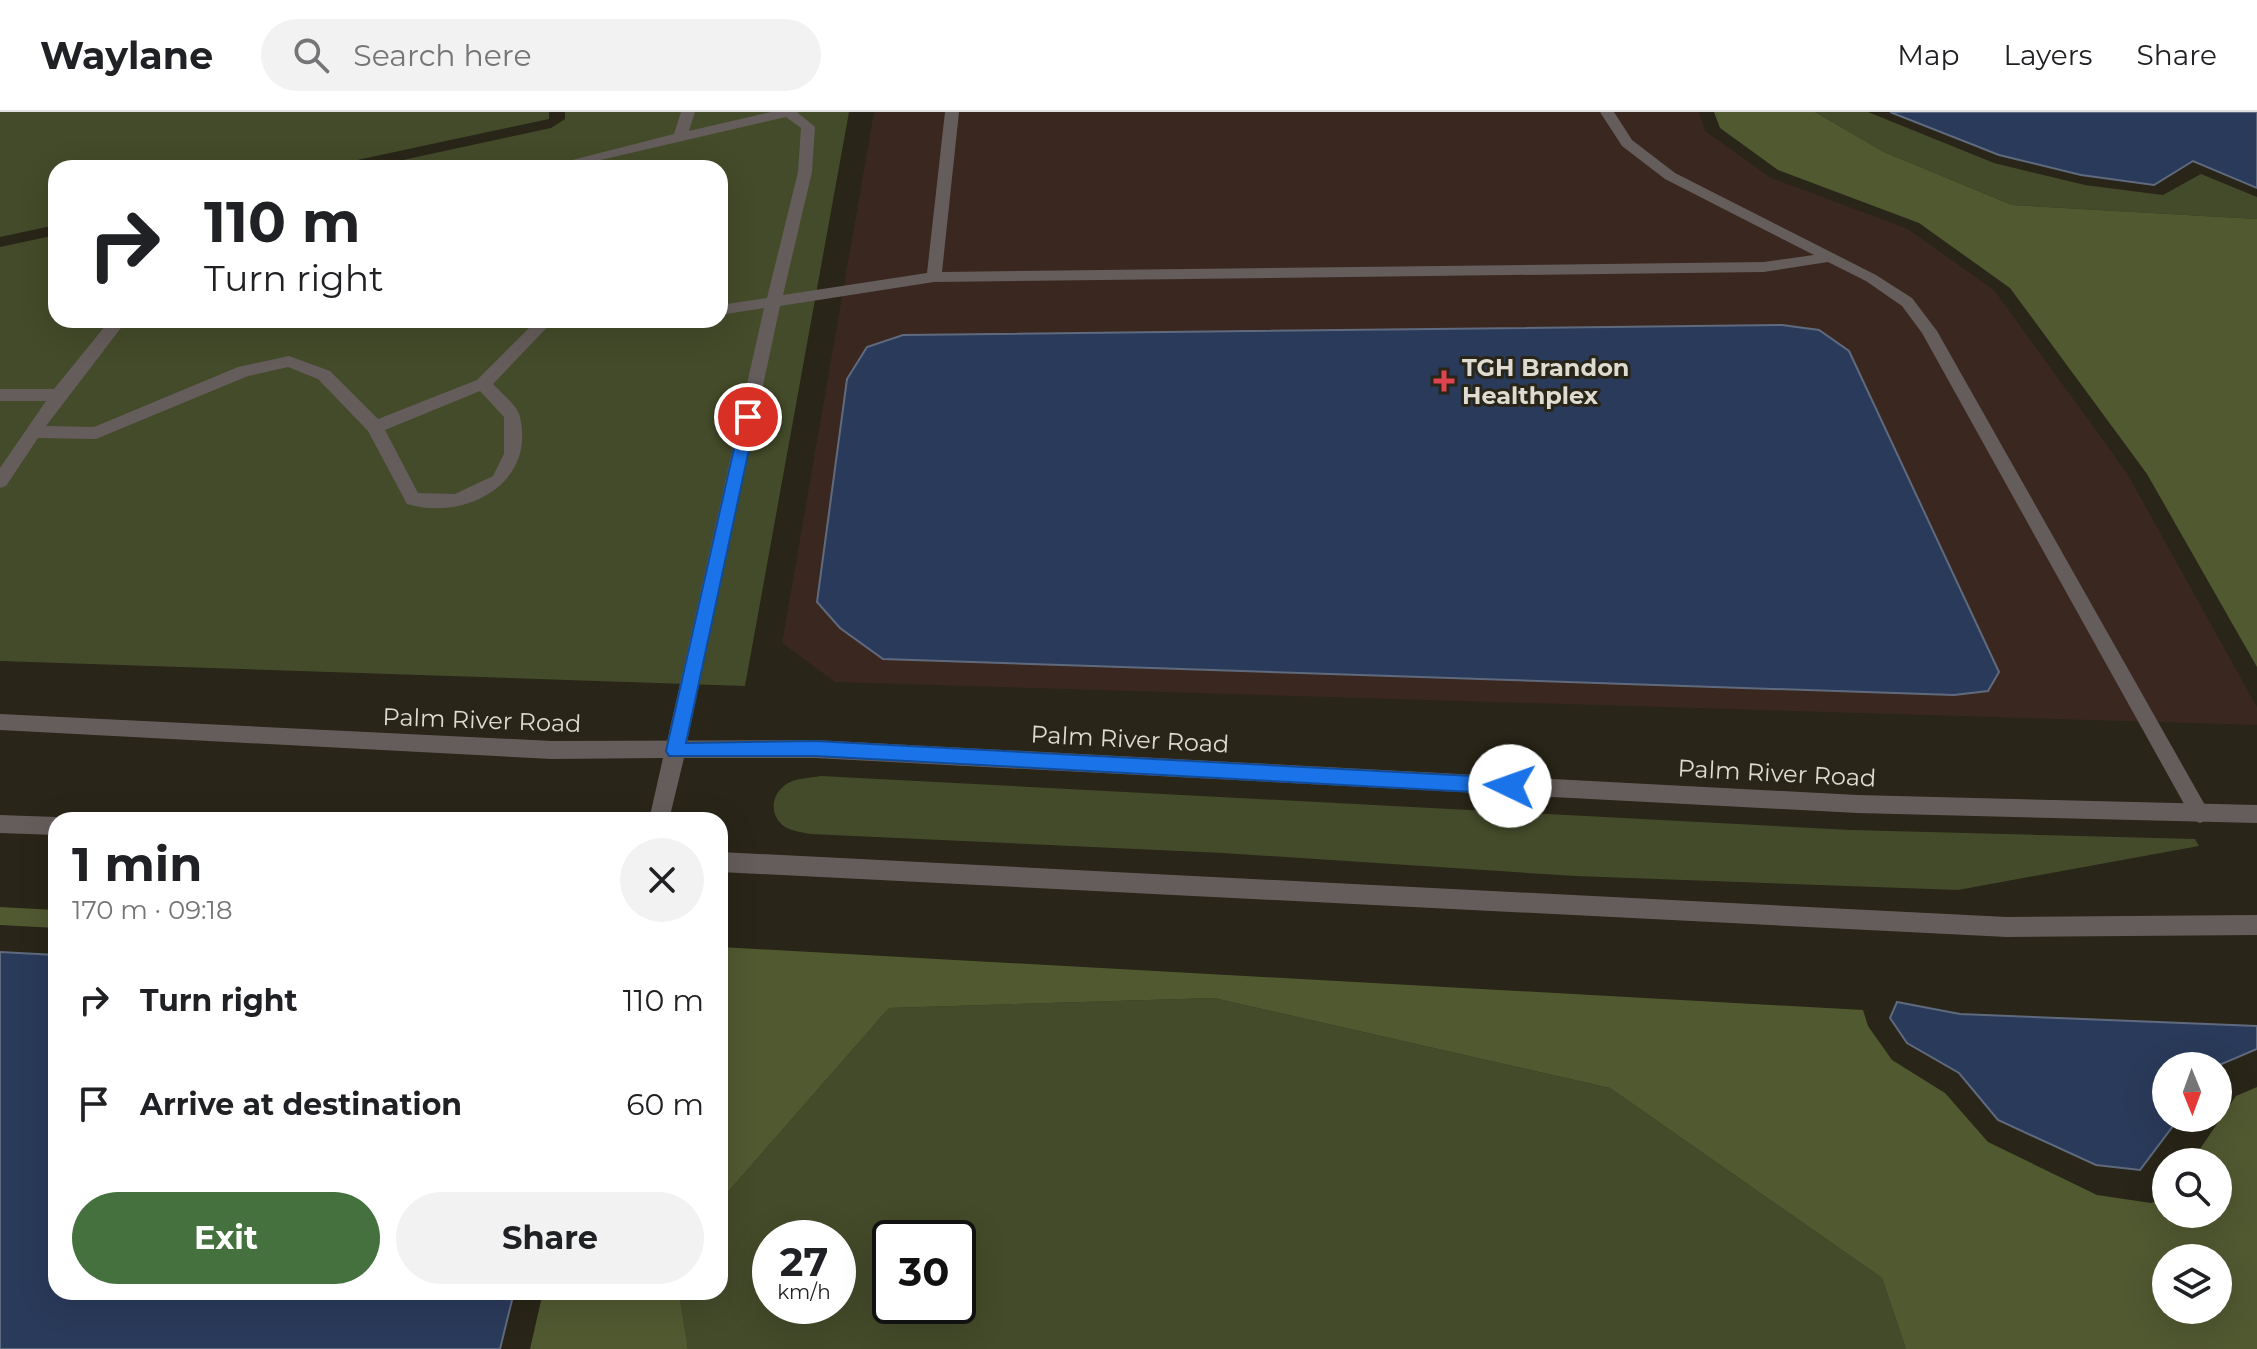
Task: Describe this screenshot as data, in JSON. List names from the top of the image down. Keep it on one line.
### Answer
{"streets":{"street":["Palm River Road"]},"places":{"health":["TGH Brandon Healthplex"]},"north":"bottom","page":{"header":"Waylane","search":"Search here","nav":["Map","Layers","Share"],"turn":["110 m","Turn right"],"heading":["1 min","170 m · 09:18"],"list":[{"name":"Turn right","value":"110 m"},{"name":"Arrive at destination","value":"60 m"}],"buttons":["Exit","Share"],"speed":"27 km/h","limit":"30"}}
